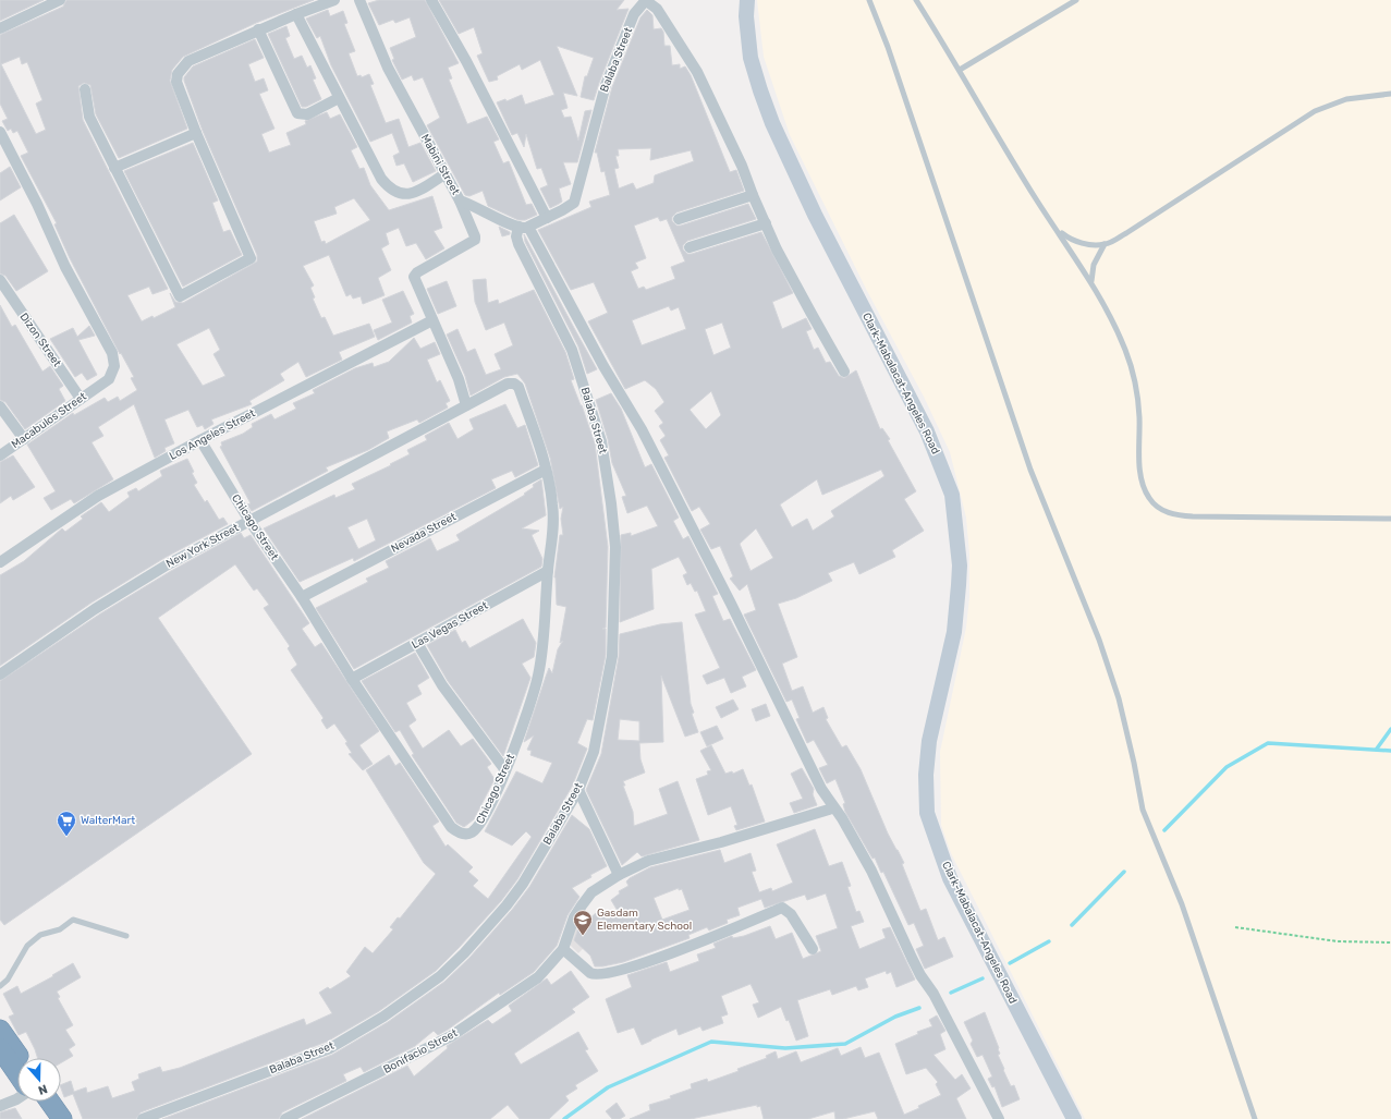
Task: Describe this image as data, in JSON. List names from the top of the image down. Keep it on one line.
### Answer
{"streets":{"main road":["Clark-Mabalacat-Angeles Road"],"street":["Balaba Street","Mabini Street","Dizon Street","Macabulos Street","Los Angeles Street","Chicago Street","Nevada Street","New York Street","Las Vegas Street","Bonifacio Street"]},"crossings":[["Mabini Street","Los Angeles Street"],["Dizon Street","Macabulos Street"],["Los Angeles Street","Chicago Street"],["Chicago Street","Nevada Street"],["Chicago Street","New York Street"],["Chicago Street","Las Vegas Street"]],"places":{"supermarket":["WalterMart"],"school or university":["Gasdam Elementary School"]},"north":"bottom"}
